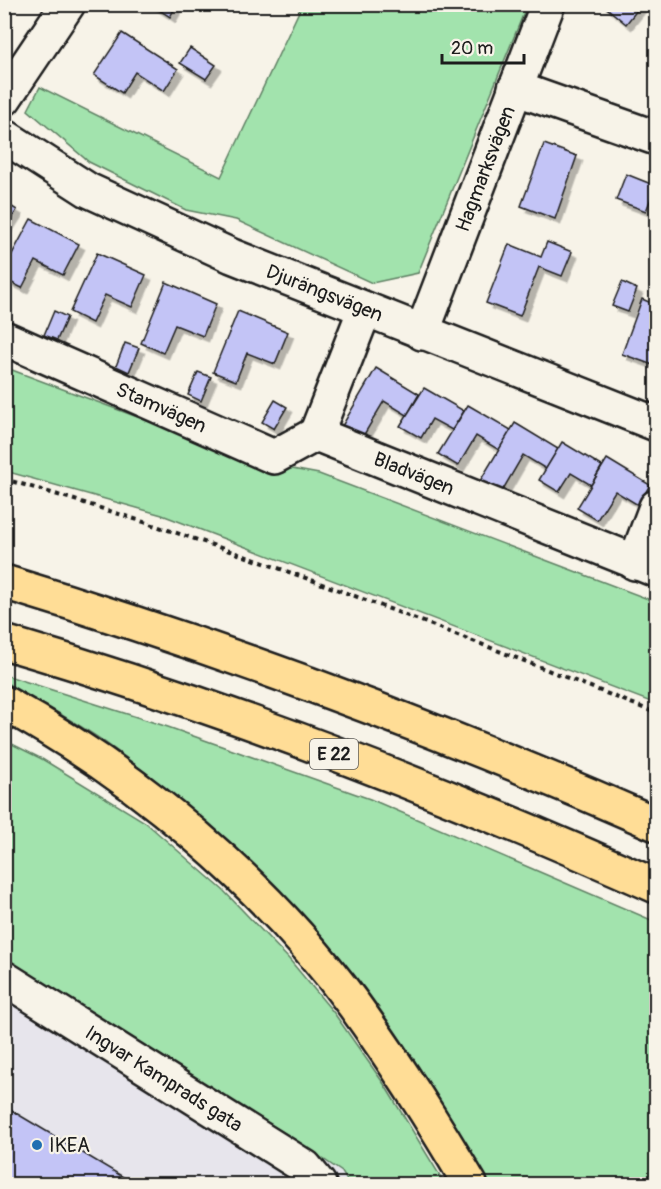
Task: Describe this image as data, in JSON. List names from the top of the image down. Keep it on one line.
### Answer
{"streets":{"highway":["E 22"],"street":["Hagmarksvägen","Djurängsvägen","Stamvägen","Bladvägen","Ingvar Kamprads gata"]},"crossings":[["Hagmarksvägen","Djurängsvägen"],["Stamvägen","Bladvägen"]],"places":["IKEA"],"scale_bar":"20 m"}
